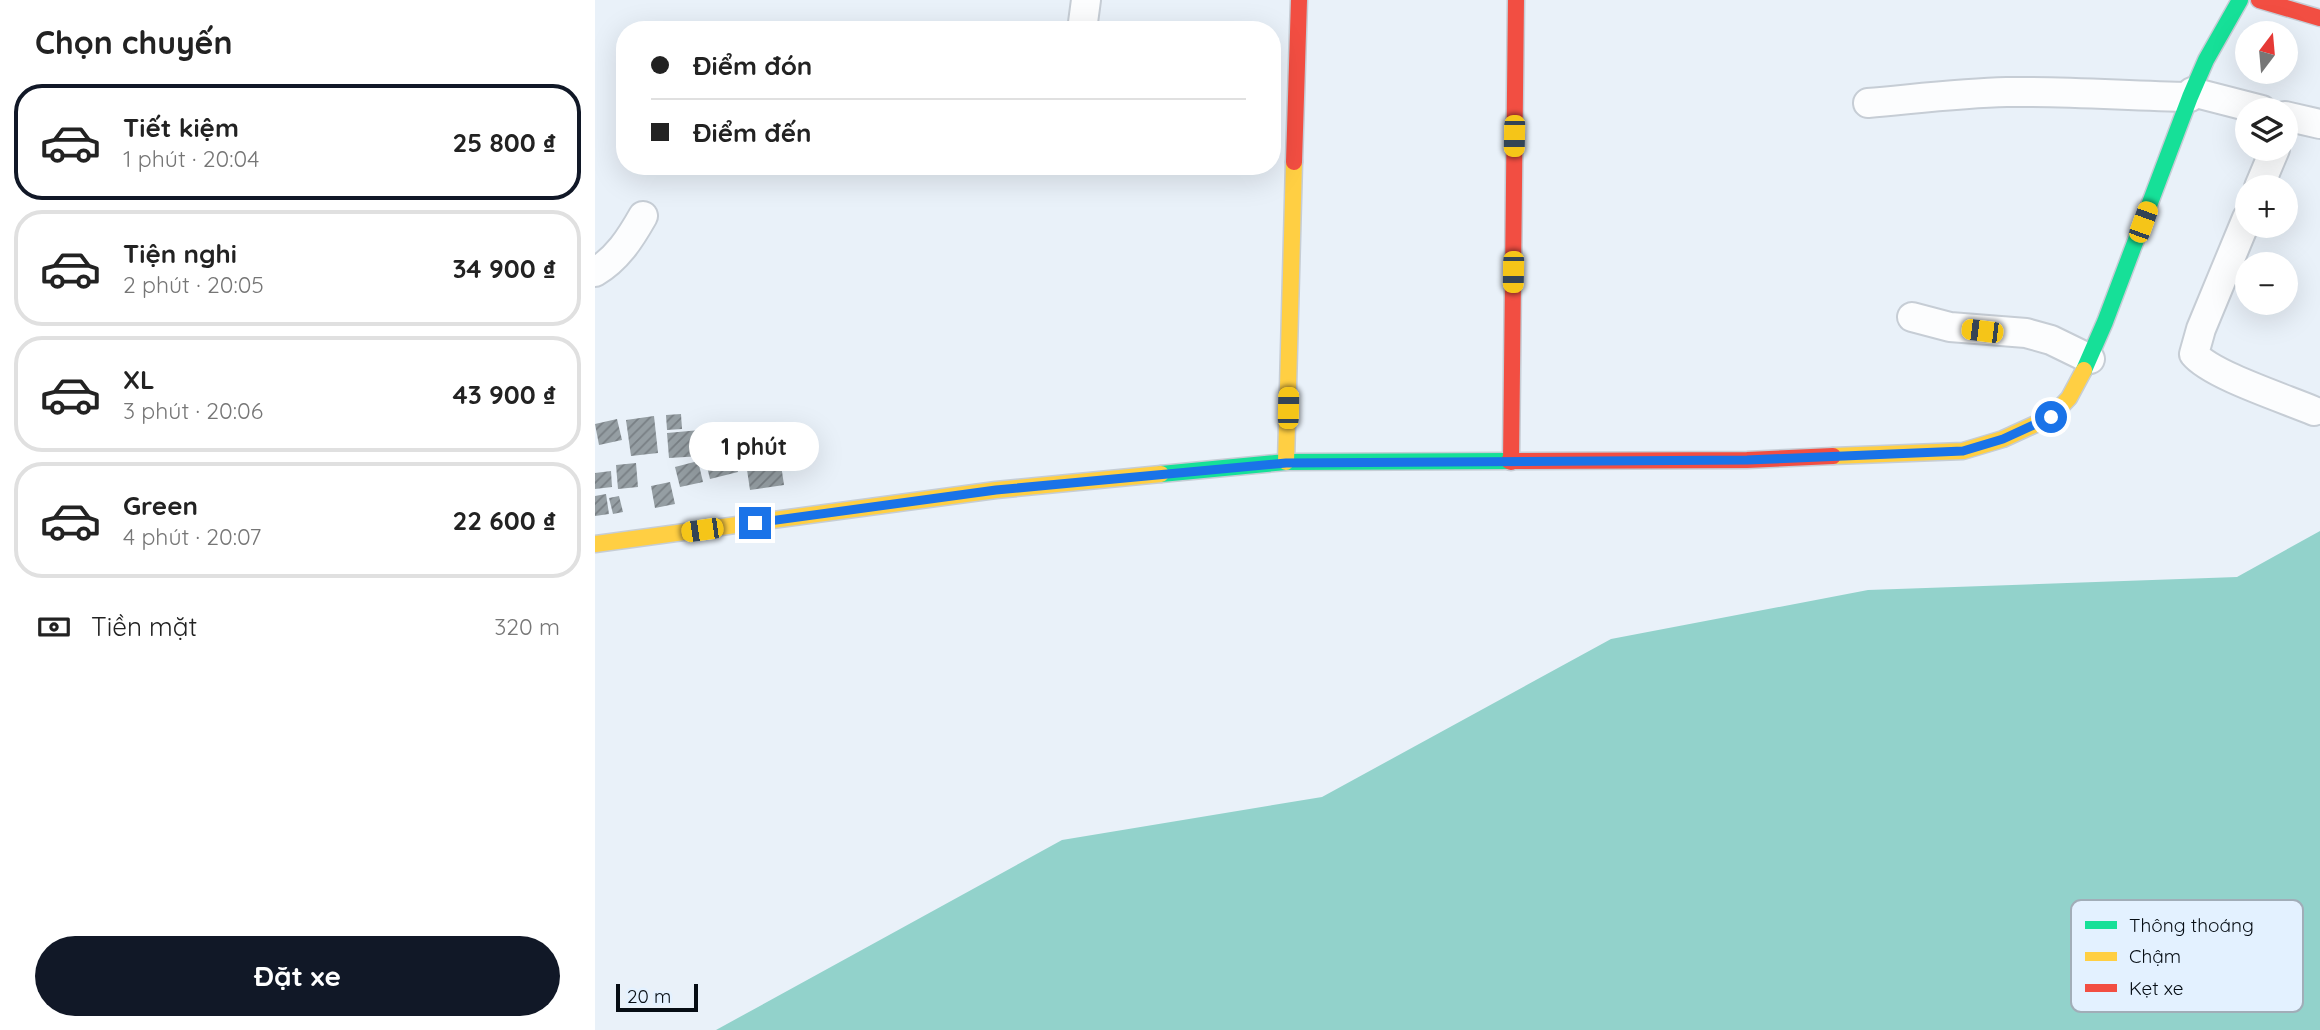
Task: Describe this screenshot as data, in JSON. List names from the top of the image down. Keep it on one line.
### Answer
{"legend":["Thông thoáng","Chậm","Kẹt xe"],"scale_bar":"20 m","north":"top","page":{"heading":"Chọn chuyến","map_buttons":["+","−"],"banner":["Điểm đón","Điểm đến"],"list":[{"name":"Tiết kiệm","note":"1 phút · 20:04","value":"25 800 ₫"},{"name":"Tiện nghi","note":"2 phút · 20:05","value":"34 900 ₫"},{"name":"XL","note":"3 phút · 20:06","value":"43 900 ₫"},{"name":"Green","note":"4 phút · 20:07","value":"22 600 ₫"}],"bubble":"1 phút","pay":["Tiền mặt","320 m"],"buttons":"Đặt xe","scale":"20 m"}}
